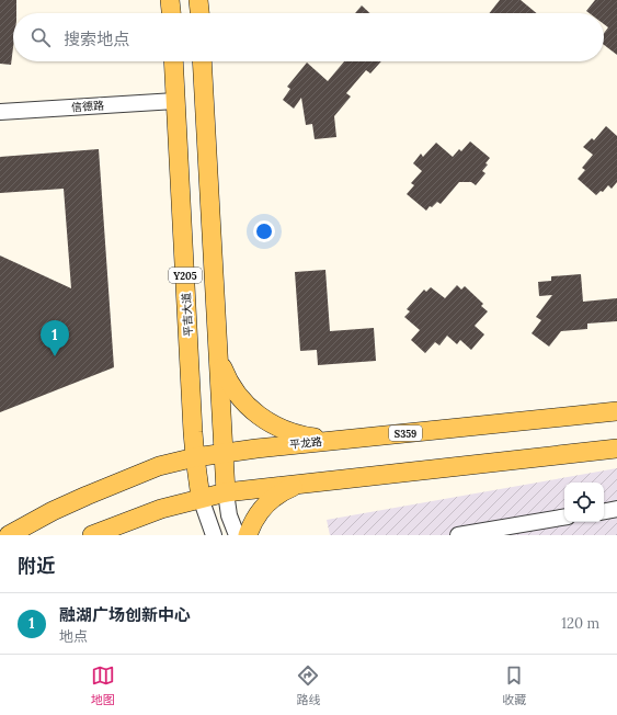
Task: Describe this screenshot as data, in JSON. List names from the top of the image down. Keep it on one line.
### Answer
{"streets":{"main road":["Y205","平吉大道","S359","平龙路"],"street":["信德路"]},"crossings":[["信德路","平吉大道"],["Y205","平龙路"],["平吉大道","平龙路"]],"page":{"search":"搜索地点","pins":"1","heading":"附近","list":[{"mark":"1","name":"融湖广场创新中心","note":"地点","value":"120 m"}],"nav":["地图","路线","收藏"]}}
